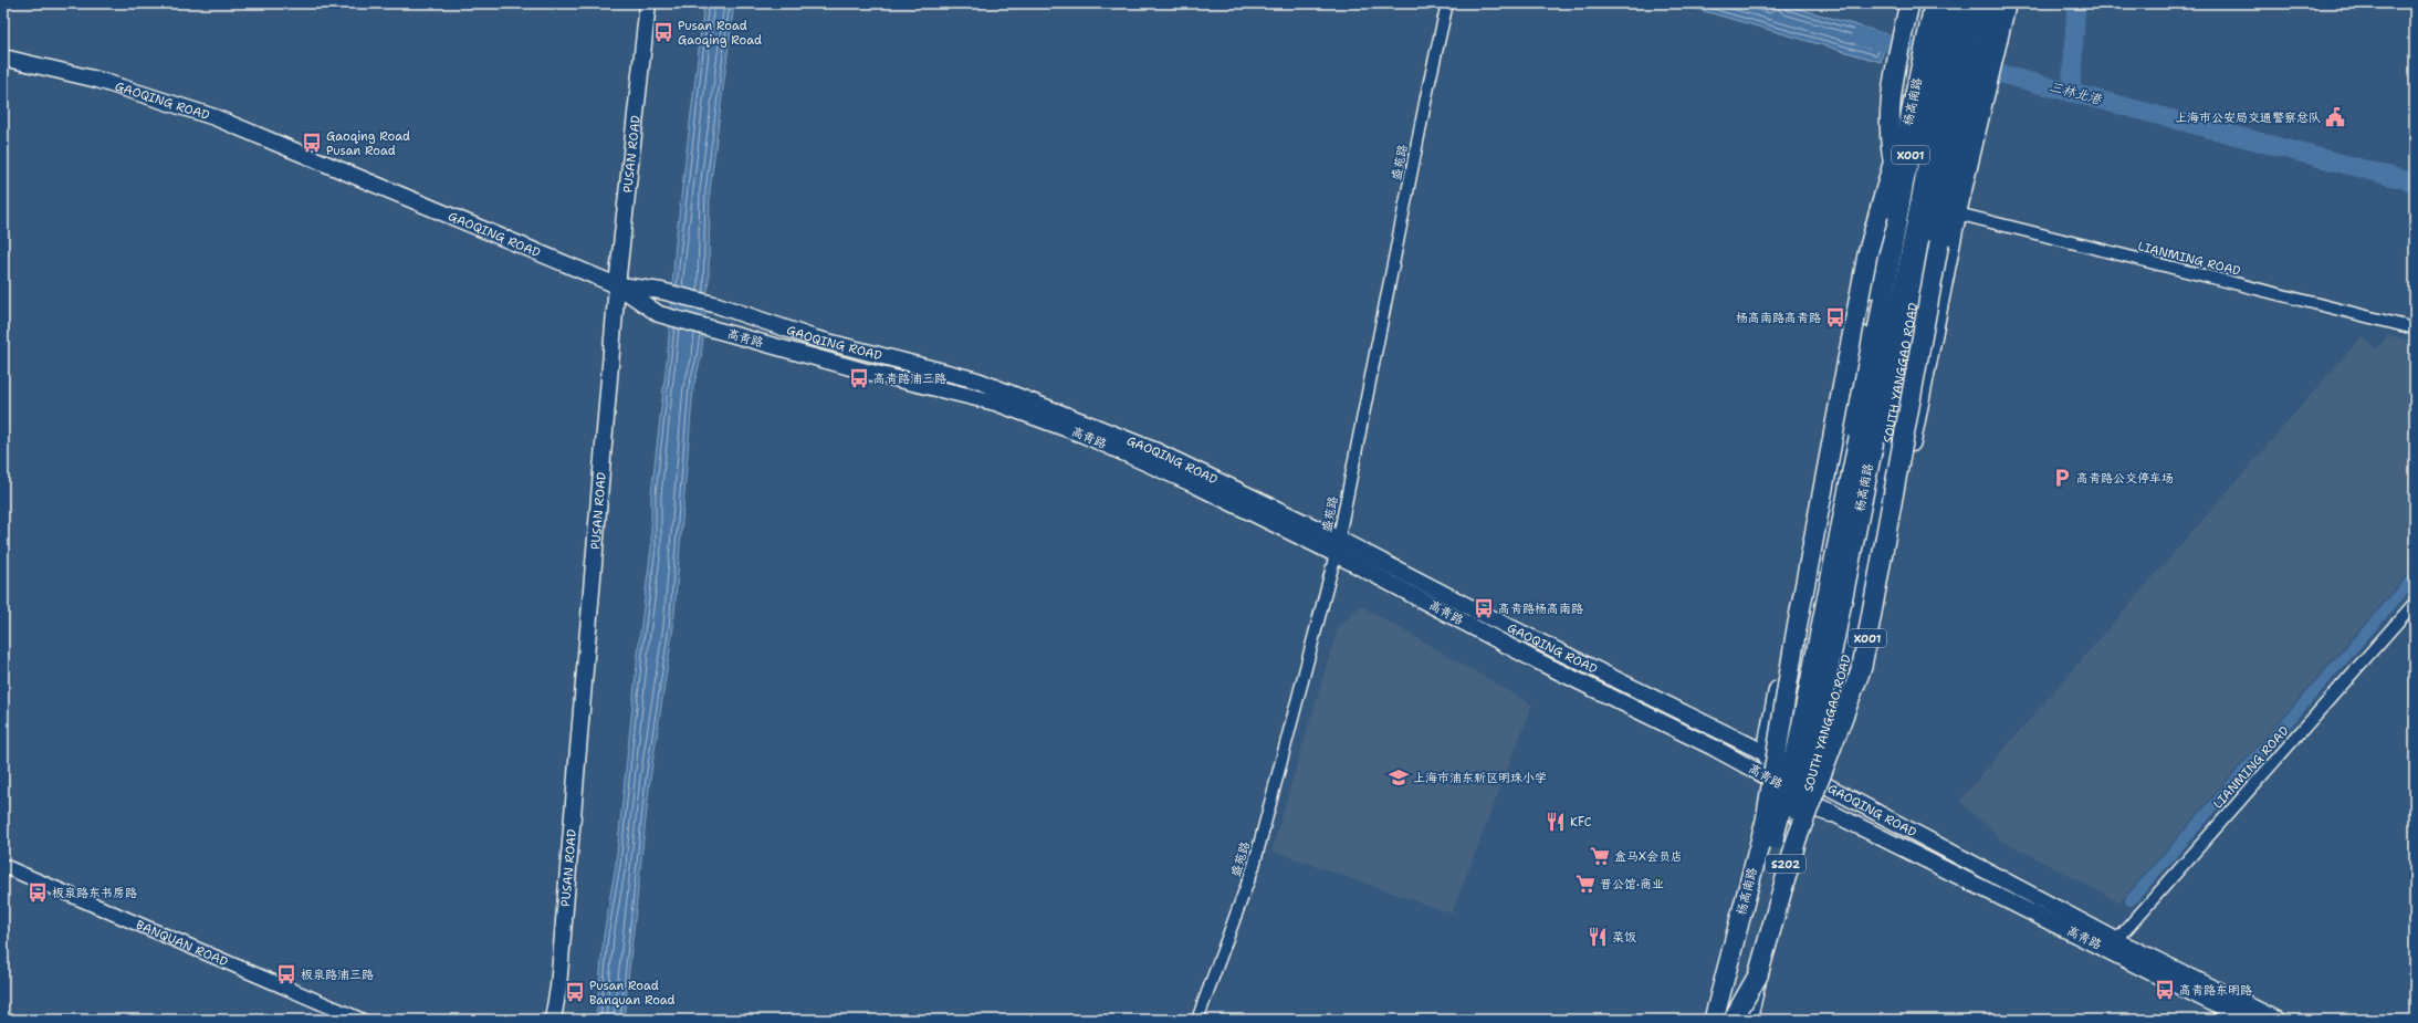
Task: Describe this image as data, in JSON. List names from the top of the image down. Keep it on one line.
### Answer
{"streets":{"highway":["杨高南路","X001"],"main road":["GAOQING ROAD","PUSAN ROAD","高青路","SOUTH YANGGAO ROAD","S202"],"street":["盛苑路","LIANMING ROAD","BANQUAN ROAD"]},"crossings":[["GAOQING ROAD","杨高南路"],["GAOQING ROAD","PUSAN ROAD"],["GAOQING ROAD","X001"],["GAOQING ROAD","盛苑路"],["GAOQING ROAD","LIANMING ROAD"],["GAOQING ROAD","高青路"],["GAOQING ROAD","SOUTH YANGGAO ROAD"],["杨高南路","X001"],["杨高南路","SOUTH YANGGAO ROAD"],["PUSAN ROAD","高青路"],["X001","LIANMING ROAD"],["X001","高青路"],["X001","SOUTH YANGGAO ROAD"],["盛苑路","高青路"],["LIANMING ROAD","高青路"],["高青路","SOUTH YANGGAO ROAD"]],"water":["三林北港"],"places":{"bus stop":["Pusan Road Gaoqing Road","Gaoqing Road Pusan Road","杨高南路高青路","高青路浦三路","高青路杨高南路","板泉路东书房路","板泉路浦三路","高青路东明路","Pusan Road Banquan Road"],"public building":["上海市公安局交通警察总队"],"parking":["高青路公交停车场"],"school or university":["上海市浦东新区明珠小学"],"restaurant":["KFC","菜饭"],"supermarket":["盒马X会员店","晋公馆·商业"]}}
